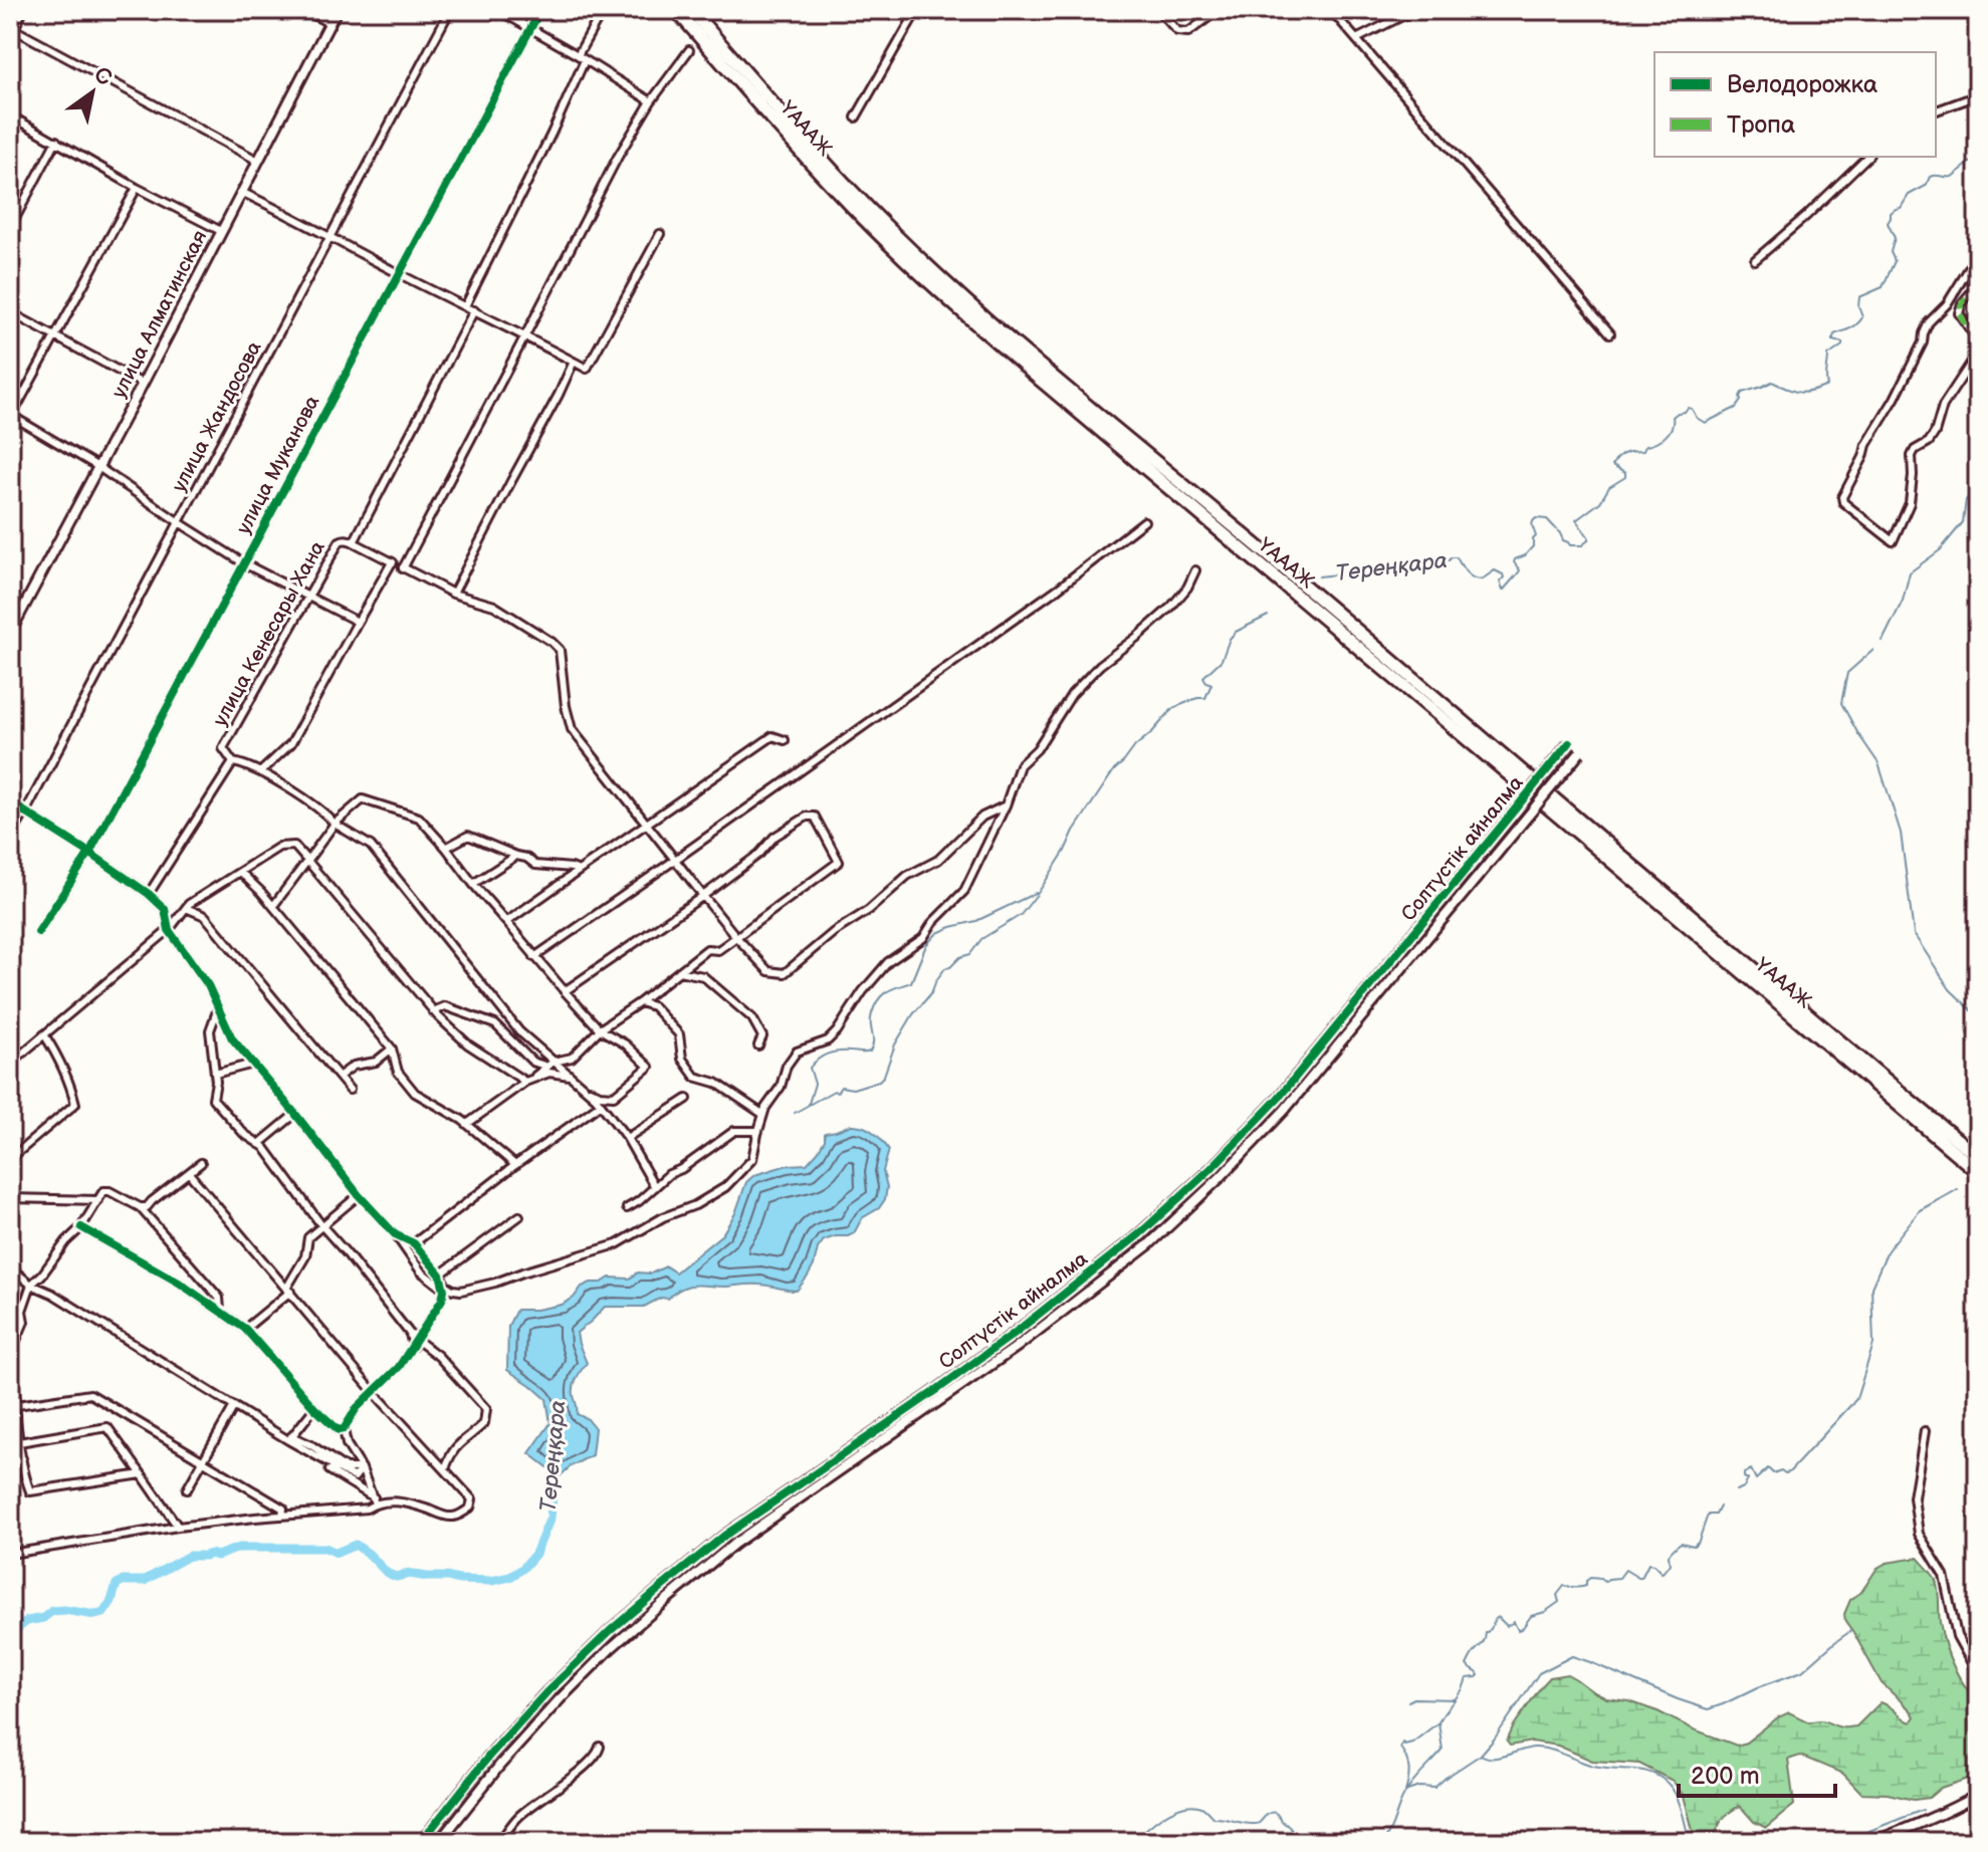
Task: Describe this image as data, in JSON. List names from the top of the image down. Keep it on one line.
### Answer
{"streets":{"highway":["ҮАААЖ"],"street":["улица Алматинская","улица Жандосова","улица Муканова","улица Кенесары Хана","Солтүстік айналма"]},"water":["Тереңқара"],"legend":["Велодорожка","Тропа"],"scale_bar":"200 m","north":"top right"}
